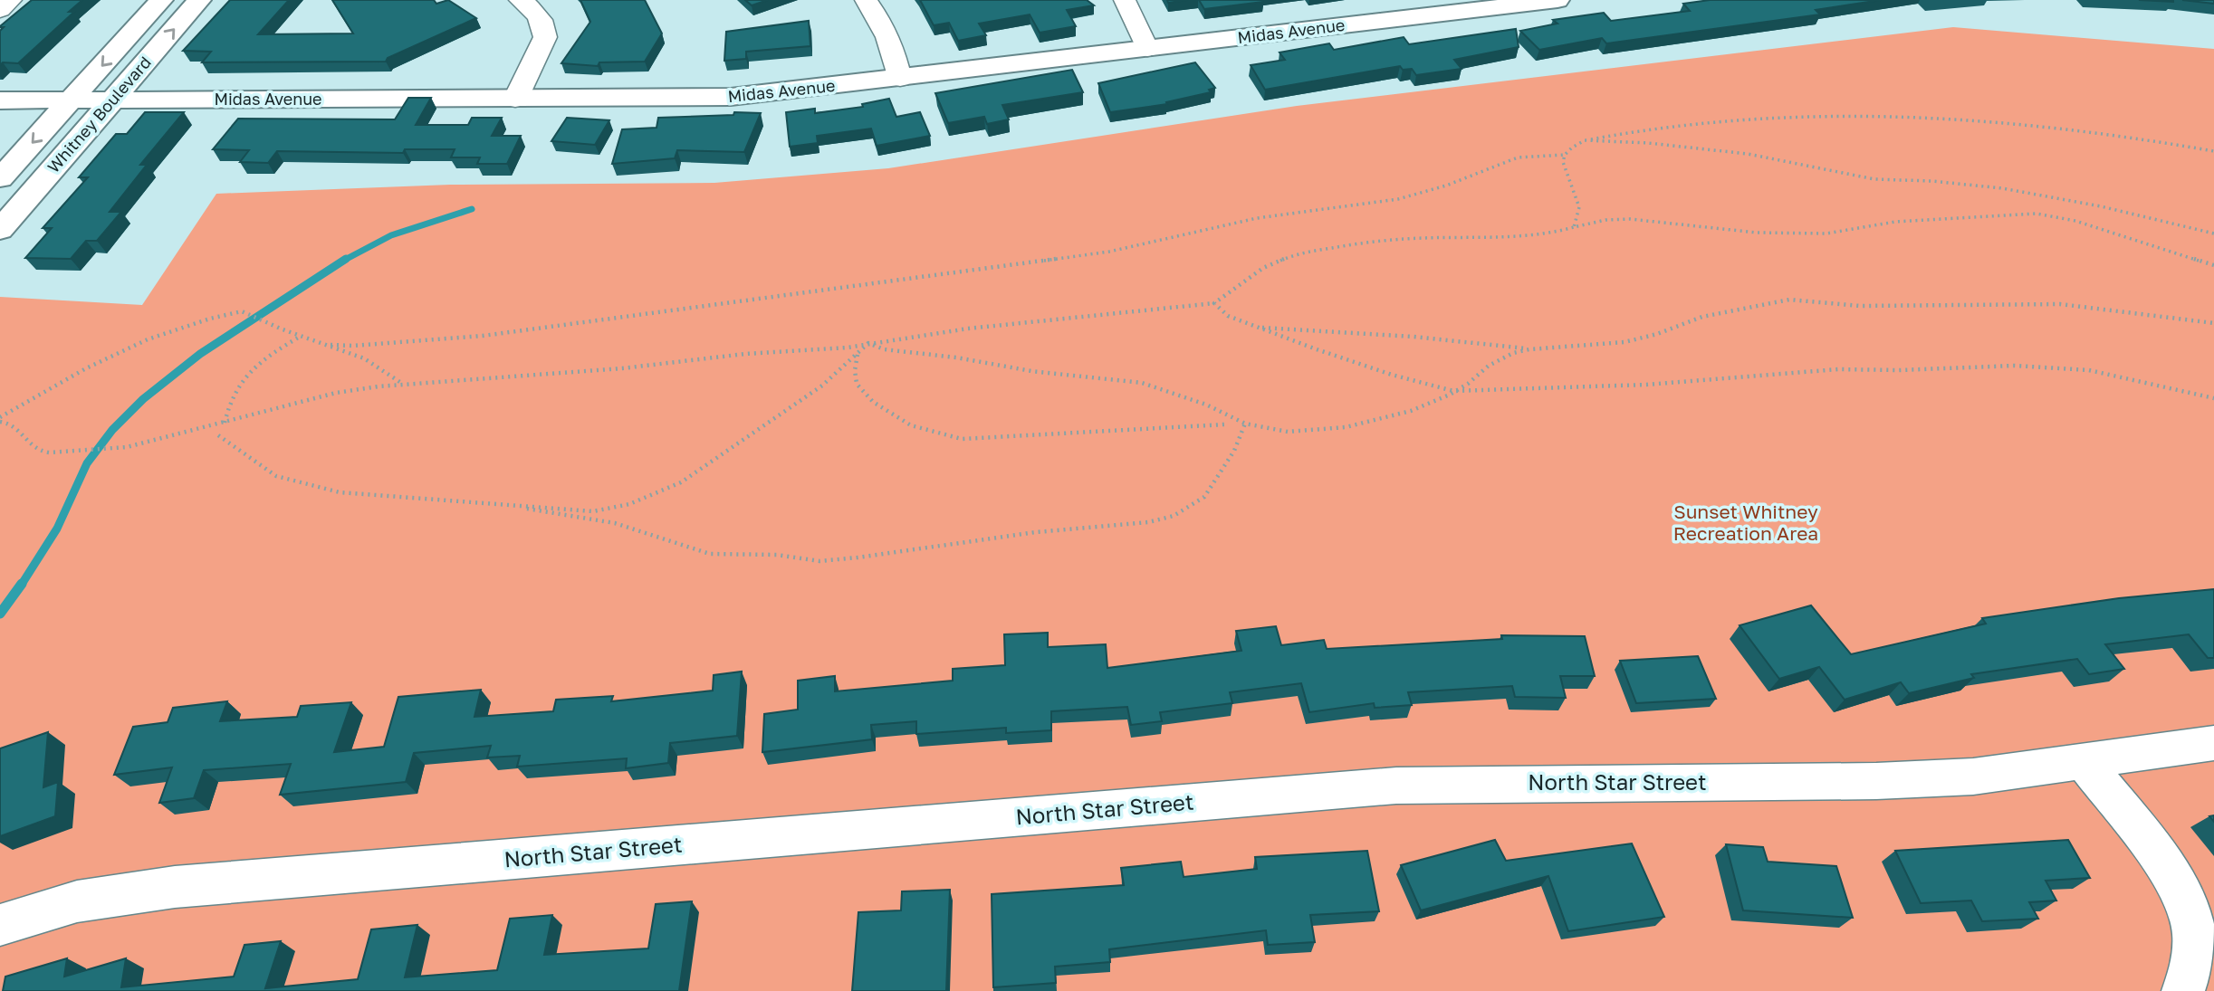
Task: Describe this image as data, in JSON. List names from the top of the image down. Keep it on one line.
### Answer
{"streets":{"street":["Midas Avenue","Whitney Boulevard","North Star Street"]},"crossings":[["Midas Avenue","Whitney Boulevard"]],"parks":["Sunset Whitney Recreation Area"]}
